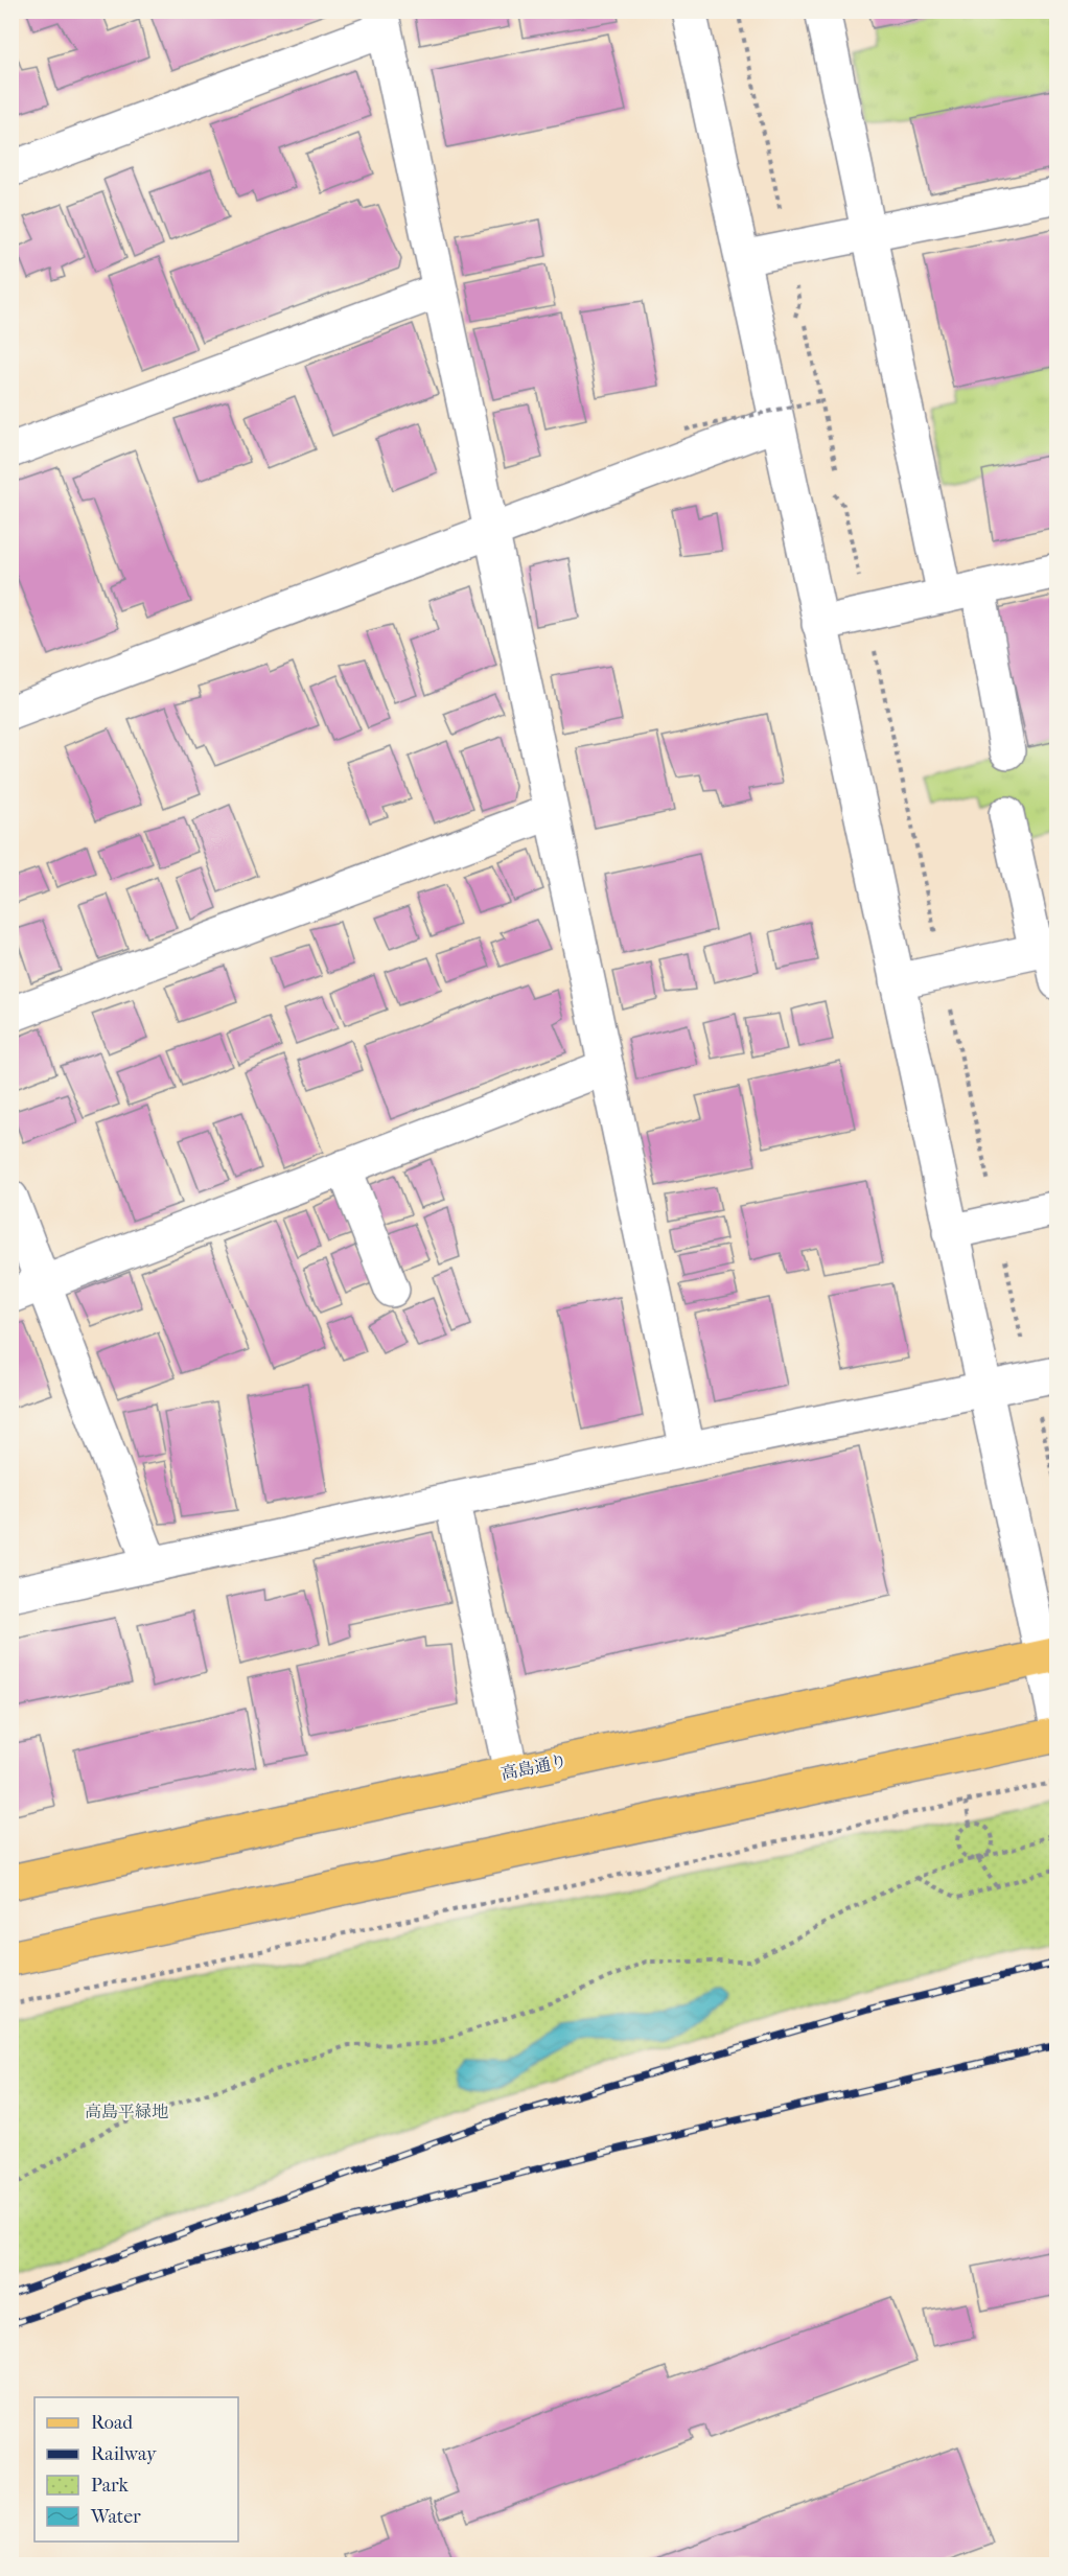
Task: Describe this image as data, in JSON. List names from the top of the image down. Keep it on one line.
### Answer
{"streets":{"main road":["高島通り"]},"parks":["高島平緑地"],"legend":["Road","Railway","Park","Water"]}
